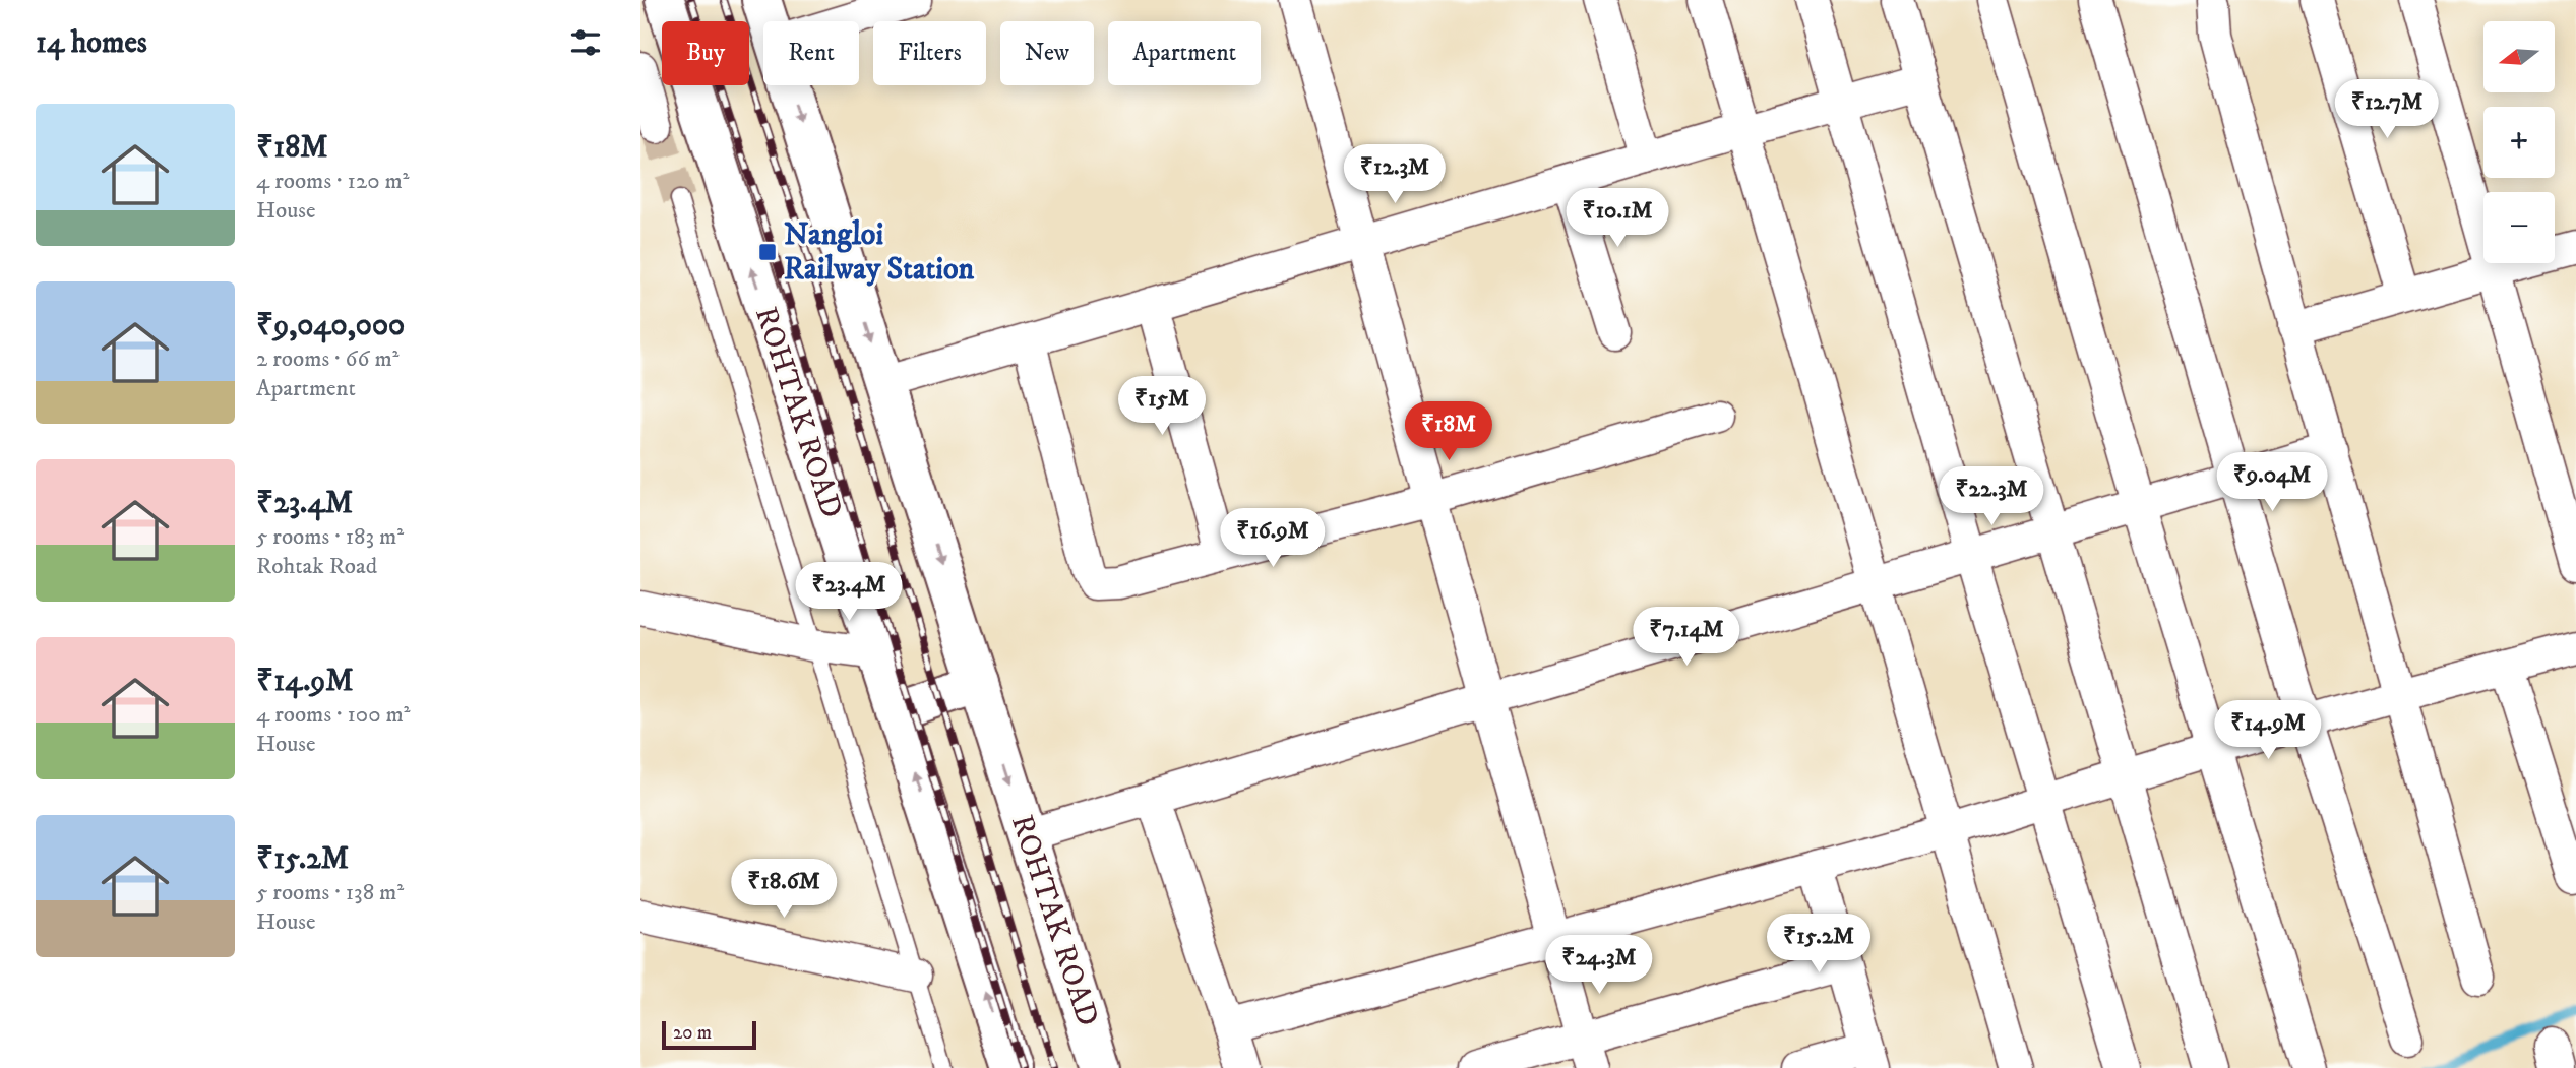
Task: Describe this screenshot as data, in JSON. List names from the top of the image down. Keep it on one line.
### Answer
{"streets":{"highway":["ROHTAK ROAD"]},"places":{"transit":["Nangloi Railway Station"]},"scale_bar":"20 m","north":"left","page":{"heading":"14 homes","map_buttons":["+","−"],"chip":["Buy","Rent","Filters","New","Apartment"],"price":["₹12.7M","₹12.3M","₹10.1M","₹15M","₹18M","₹9.04M","₹22.3M","₹16.9M","₹23.4M","₹7.14M","₹14.9M","₹18.6M","₹15.2M","₹24.3M"],"list":[{"name":"₹18M","note":"4 rooms · 120 m² · House"},{"name":"₹9,040,000","note":"2 rooms · 66 m² · Apartment"},{"name":"₹23.4M","note":"5 rooms · 183 m² · Rohtak Road"},{"name":"₹14.9M","note":"4 rooms · 100 m² · House"},{"name":"₹15.2M","note":"5 rooms · 138 m² · House"}],"scale":"20 m"}}
